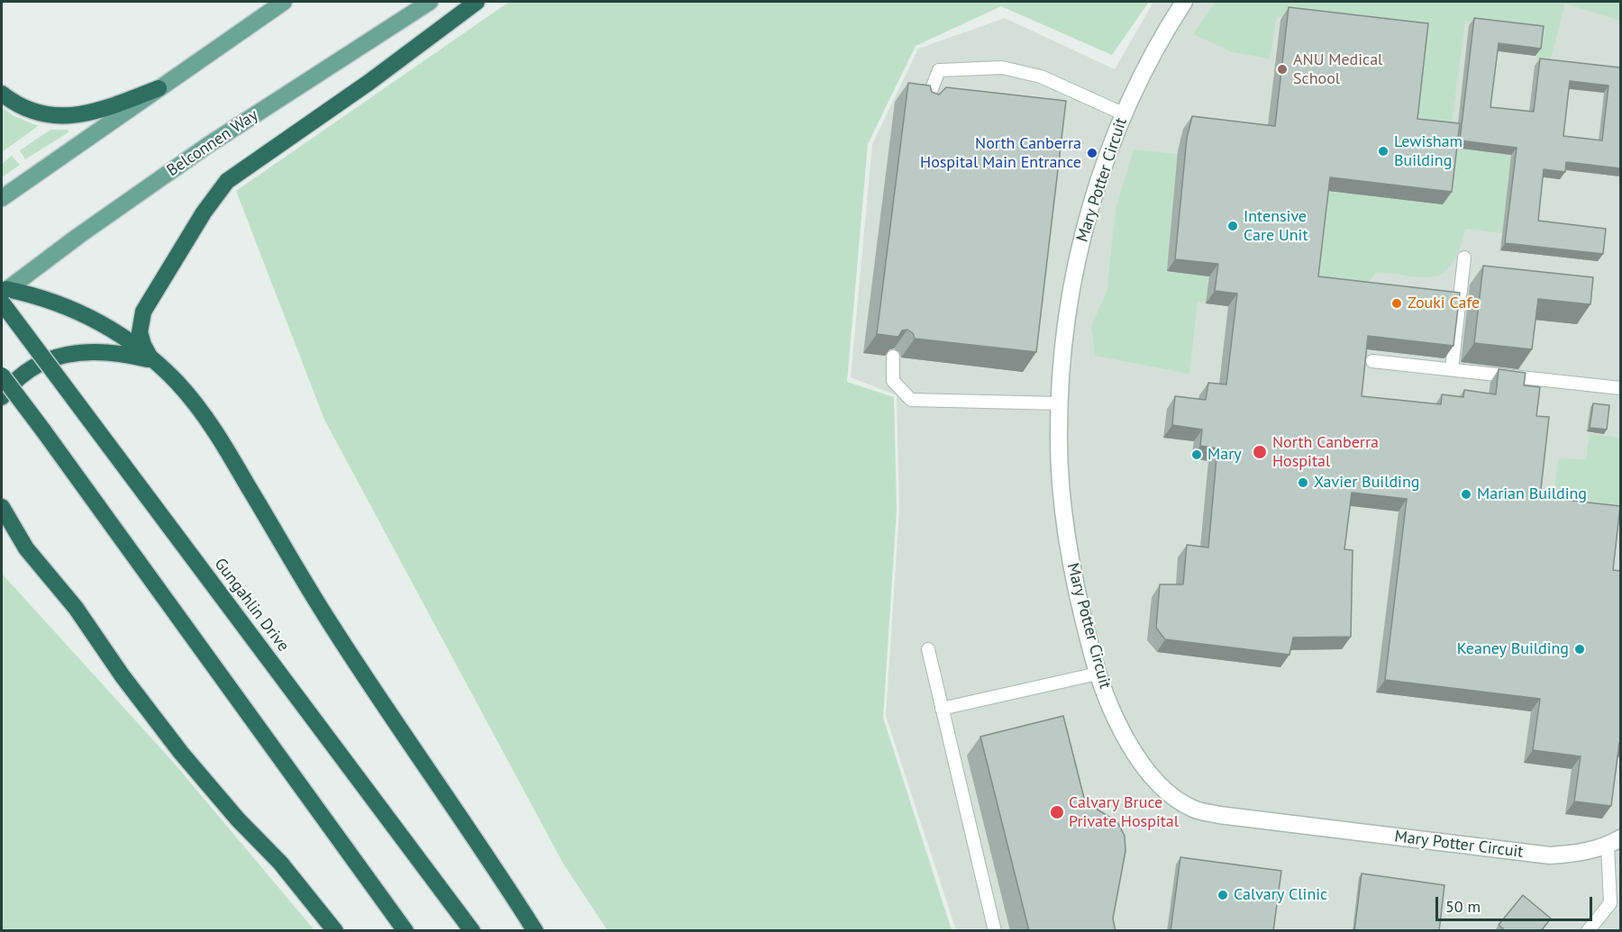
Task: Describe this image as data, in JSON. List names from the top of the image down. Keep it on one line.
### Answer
{"streets":{"highway":["Gungahlin Drive"],"main road":["Belconnen Way"],"street":["Mary Potter Circuit"]},"crossings":[["Belconnen Way","Gungahlin Drive"]],"places":["ANU Medical School","Lewisham Building","North Canberra Hospital Main Entrance","Intensive Care Unit","Zouki Cafe","North Canberra Hospital","Mary","Xavier Building","Marian Building","Keaney Building","Calvary Bruce Private Hospital","Calvary Clinic"],"scale_bar":"50 m"}
